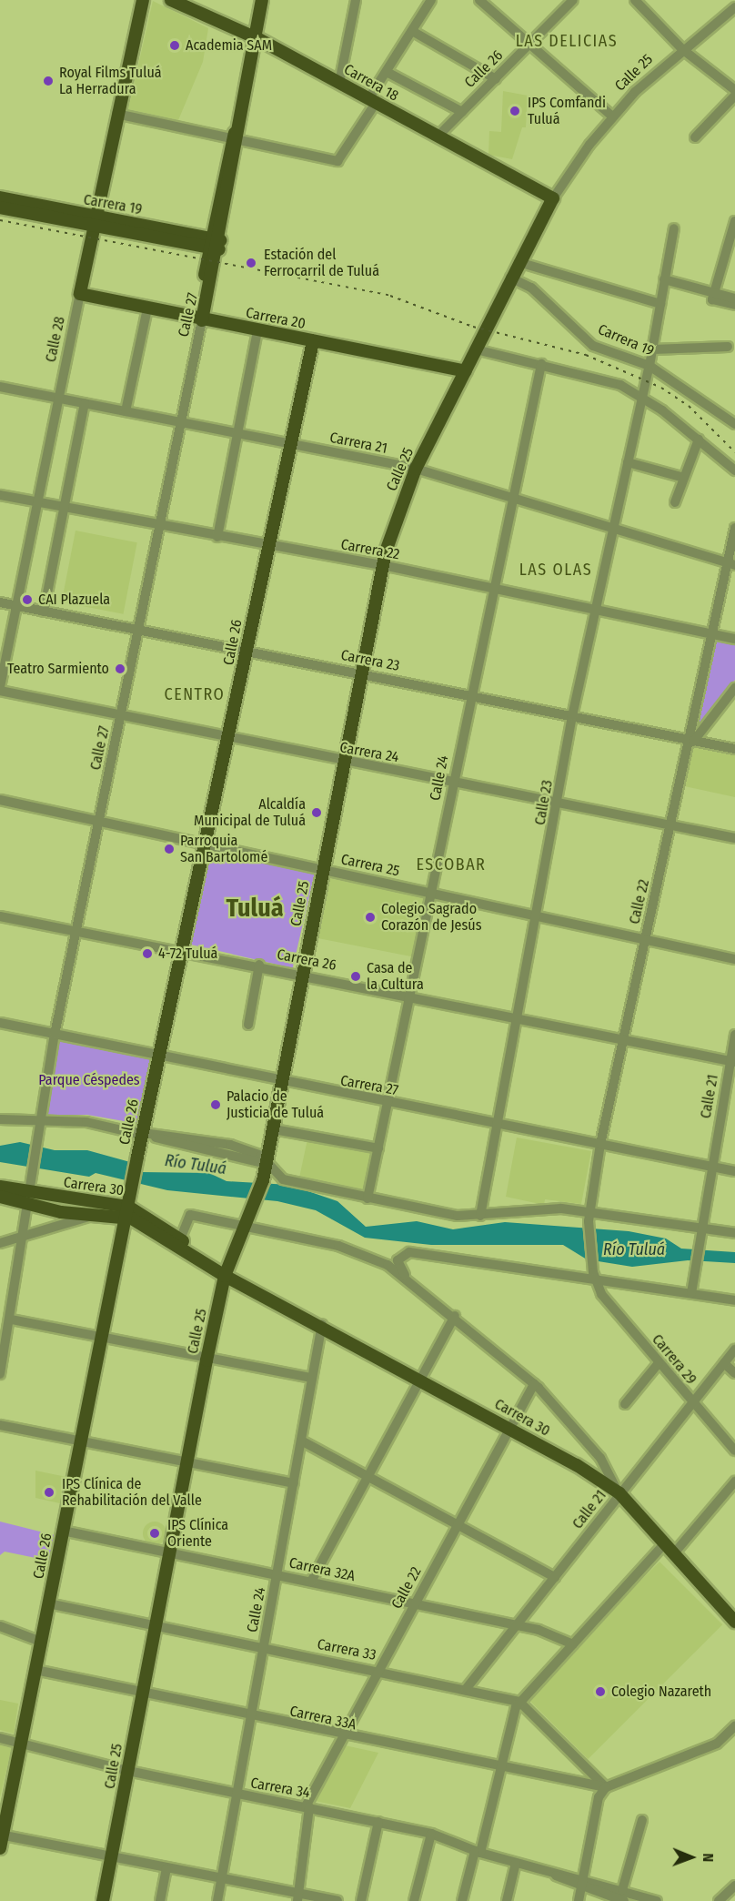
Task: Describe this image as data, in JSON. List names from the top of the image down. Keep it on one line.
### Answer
{"streets":{"main road":["Calle 26","Calle 25","Carrera 18","Carrera 19","Calle 27","Carrera 20","Calle 28","Carrera 30"],"street":["Carrera 21","Carrera 22","Carrera 23","Carrera 24","Calle 24","Calle 23","Carrera 25","Calle 22","Carrera 26","Carrera 27","Calle 21","Carrera 29","Carrera 32A","Carrera 33","Carrera 33A","Carrera 34"]},"crossings":[["Calle 26","Carrera 18"],["Calle 26","Carrera 20"],["Calle 26","Carrera 21"],["Calle 26","Carrera 22"],["Calle 26","Carrera 23"],["Calle 26","Carrera 24"],["Calle 26","Carrera 25"],["Calle 26","Carrera 26"],["Calle 26","Carrera 27"],["Calle 26","Carrera 30"],["Calle 26","Carrera 32A"],["Calle 26","Carrera 33"],["Calle 26","Carrera 33A"],["Calle 26","Carrera 34"],["Calle 25","Carrera 18"],["Calle 25","Carrera 19"],["Calle 25","Carrera 20"],["Calle 25","Carrera 21"],["Calle 25","Carrera 22"],["Calle 25","Carrera 23"],["Calle 25","Carrera 24"],["Calle 25","Carrera 25"],["Calle 25","Carrera 26"],["Calle 25","Carrera 27"],["Calle 25","Carrera 30"],["Calle 25","Carrera 32A"],["Calle 25","Carrera 33"],["Calle 25","Carrera 33A"],["Calle 25","Carrera 34"],["Carrera 18","Calle 27"],["Carrera 19","Calle 27"],["Carrera 19","Calle 28"],["Carrera 19","Calle 23"],["Calle 27","Carrera 20"],["Calle 27","Carrera 21"],["Calle 27","Carrera 22"],["Calle 27","Carrera 23"],["Calle 27","Carrera 24"],["Calle 27","Carrera 25"],["Calle 27","Carrera 26"],["Calle 27","Carrera 27"],["Calle 27","Carrera 30"],["Carrera 20","Calle 28"],["Calle 28","Carrera 21"],["Calle 28","Carrera 22"],["Calle 28","Carrera 23"],["Calle 28","Carrera 24"],["Carrera 21","Calle 24"],["Carrera 21","Calle 23"],["Carrera 21","Calle 22"],["Carrera 22","Calle 24"],["Carrera 22","Calle 23"],["Carrera 22","Calle 22"],["Carrera 23","Calle 24"],["Carrera 23","Calle 23"],["Carrera 23","Calle 22"],["Carrera 24","Calle 24"],["Carrera 24","Calle 23"],["Carrera 24","Calle 22"],["Calle 24","Carrera 25"],["Calle 24","Carrera 26"],["Calle 24","Carrera 27"],["Calle 24","Carrera 30"],["Calle 24","Carrera 32A"],["Calle 24","Carrera 33"],["Calle 24","Carrera 33A"],["Calle 24","Carrera 34"],["Calle 23","Carrera 25"],["Calle 23","Carrera 26"],["Calle 23","Carrera 27"],["Carrera 25","Calle 22"],["Calle 22","Carrera 26"],["Calle 22","Carrera 27"],["Calle 22","Carrera 30"],["Calle 22","Carrera 29"],["Calle 22","Carrera 32A"],["Calle 22","Carrera 33"],["Calle 22","Carrera 33A"],["Calle 22","Carrera 34"],["Carrera 26","Calle 21"],["Carrera 27","Calle 21"],["Calle 21","Carrera 30"],["Calle 21","Carrera 29"],["Calle 21","Carrera 32A"],["Calle 21","Carrera 33"]],"districts":["LAS DELICIAS","LAS OLAS","CENTRO","ESCOBAR","Tuluá"],"water":["Río Tuluá"],"parks":["Parque Céspedes"],"places":["Academia SAM","Royal Films Tuluá La Herradura","IPS Comfandi Tuluá","Estación del Ferrocarril de Tuluá","CAI Plazuela","Teatro Sarmiento","Alcaldía Municipal de Tuluá","Parroquia San Bartolomé","Colegio Sagrado Corazón de Jesús","4-72 Tuluá","Casa de la Cultura","Palacio de Justicia de Tuluá","IPS Clínica de Rehabilitación del Valle","IPS Clínica Oriente","Colegio Nazareth"],"north":"right"}
